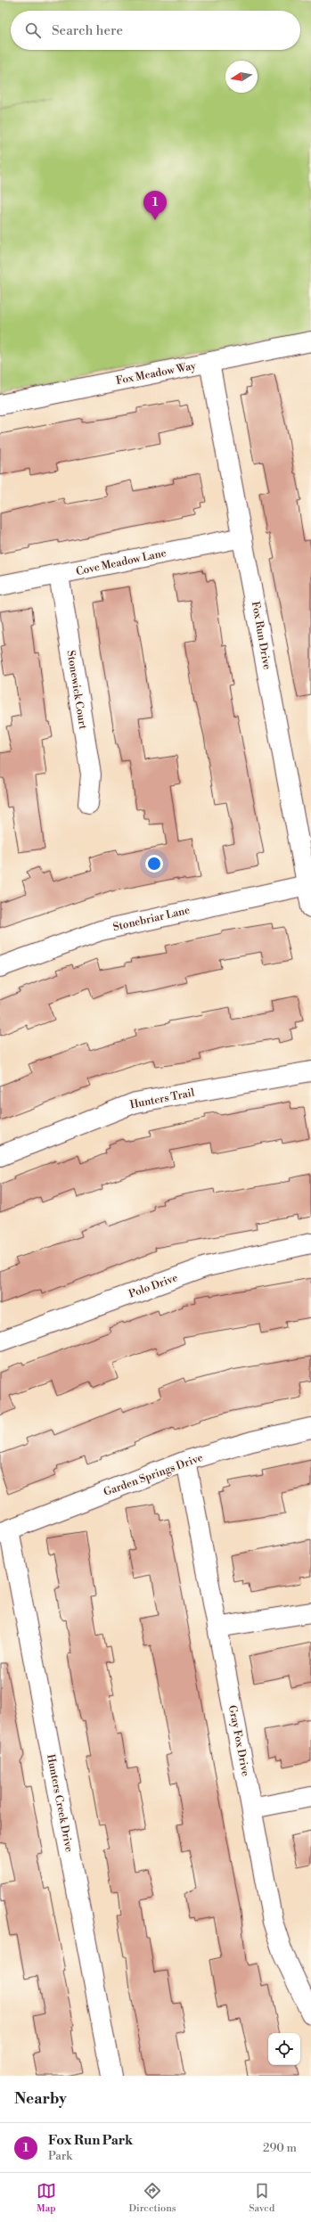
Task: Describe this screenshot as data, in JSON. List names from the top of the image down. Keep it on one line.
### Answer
{"streets":{"street":["Fox Meadow Way","Cove Meadow Lane","Fox Run Drive","Stonewick Court","Stonebriar Lane","Hunters Trail","Polo Drive","Garden Springs Drive","Gray Fox Drive","Hunters Creek Drive"]},"crossings":[["Fox Meadow Way","Fox Run Drive"],["Cove Meadow Lane","Fox Run Drive"],["Cove Meadow Lane","Stonewick Court"],["Fox Run Drive","Stonebriar Lane"],["Garden Springs Drive","Gray Fox Drive"],["Garden Springs Drive","Hunters Creek Drive"]],"north":"left","page":{"search":"Search here","pins":"1","heading":"Nearby","list":[{"mark":"1","name":"Fox Run Park","note":"Park","value":"290 m"}],"nav":["Map","Directions","Saved"]}}
